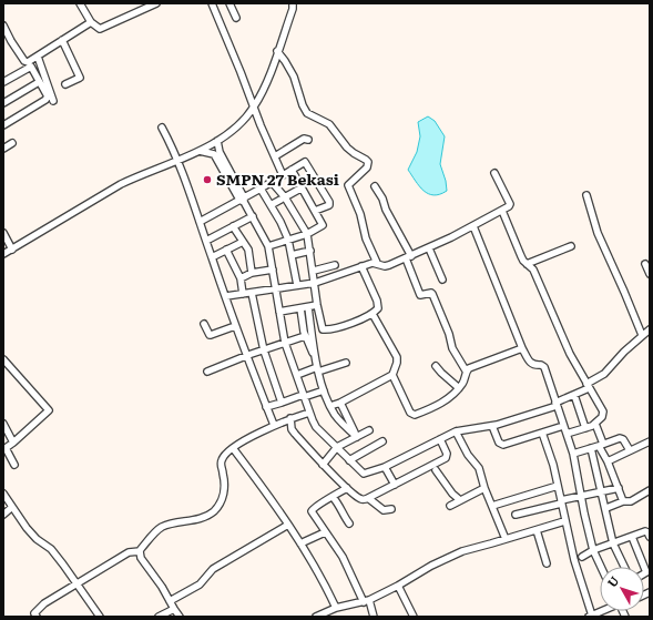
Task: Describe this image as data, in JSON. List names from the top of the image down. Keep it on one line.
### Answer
{"places":["SMPN 27 Bekasi"],"north":"top left"}
